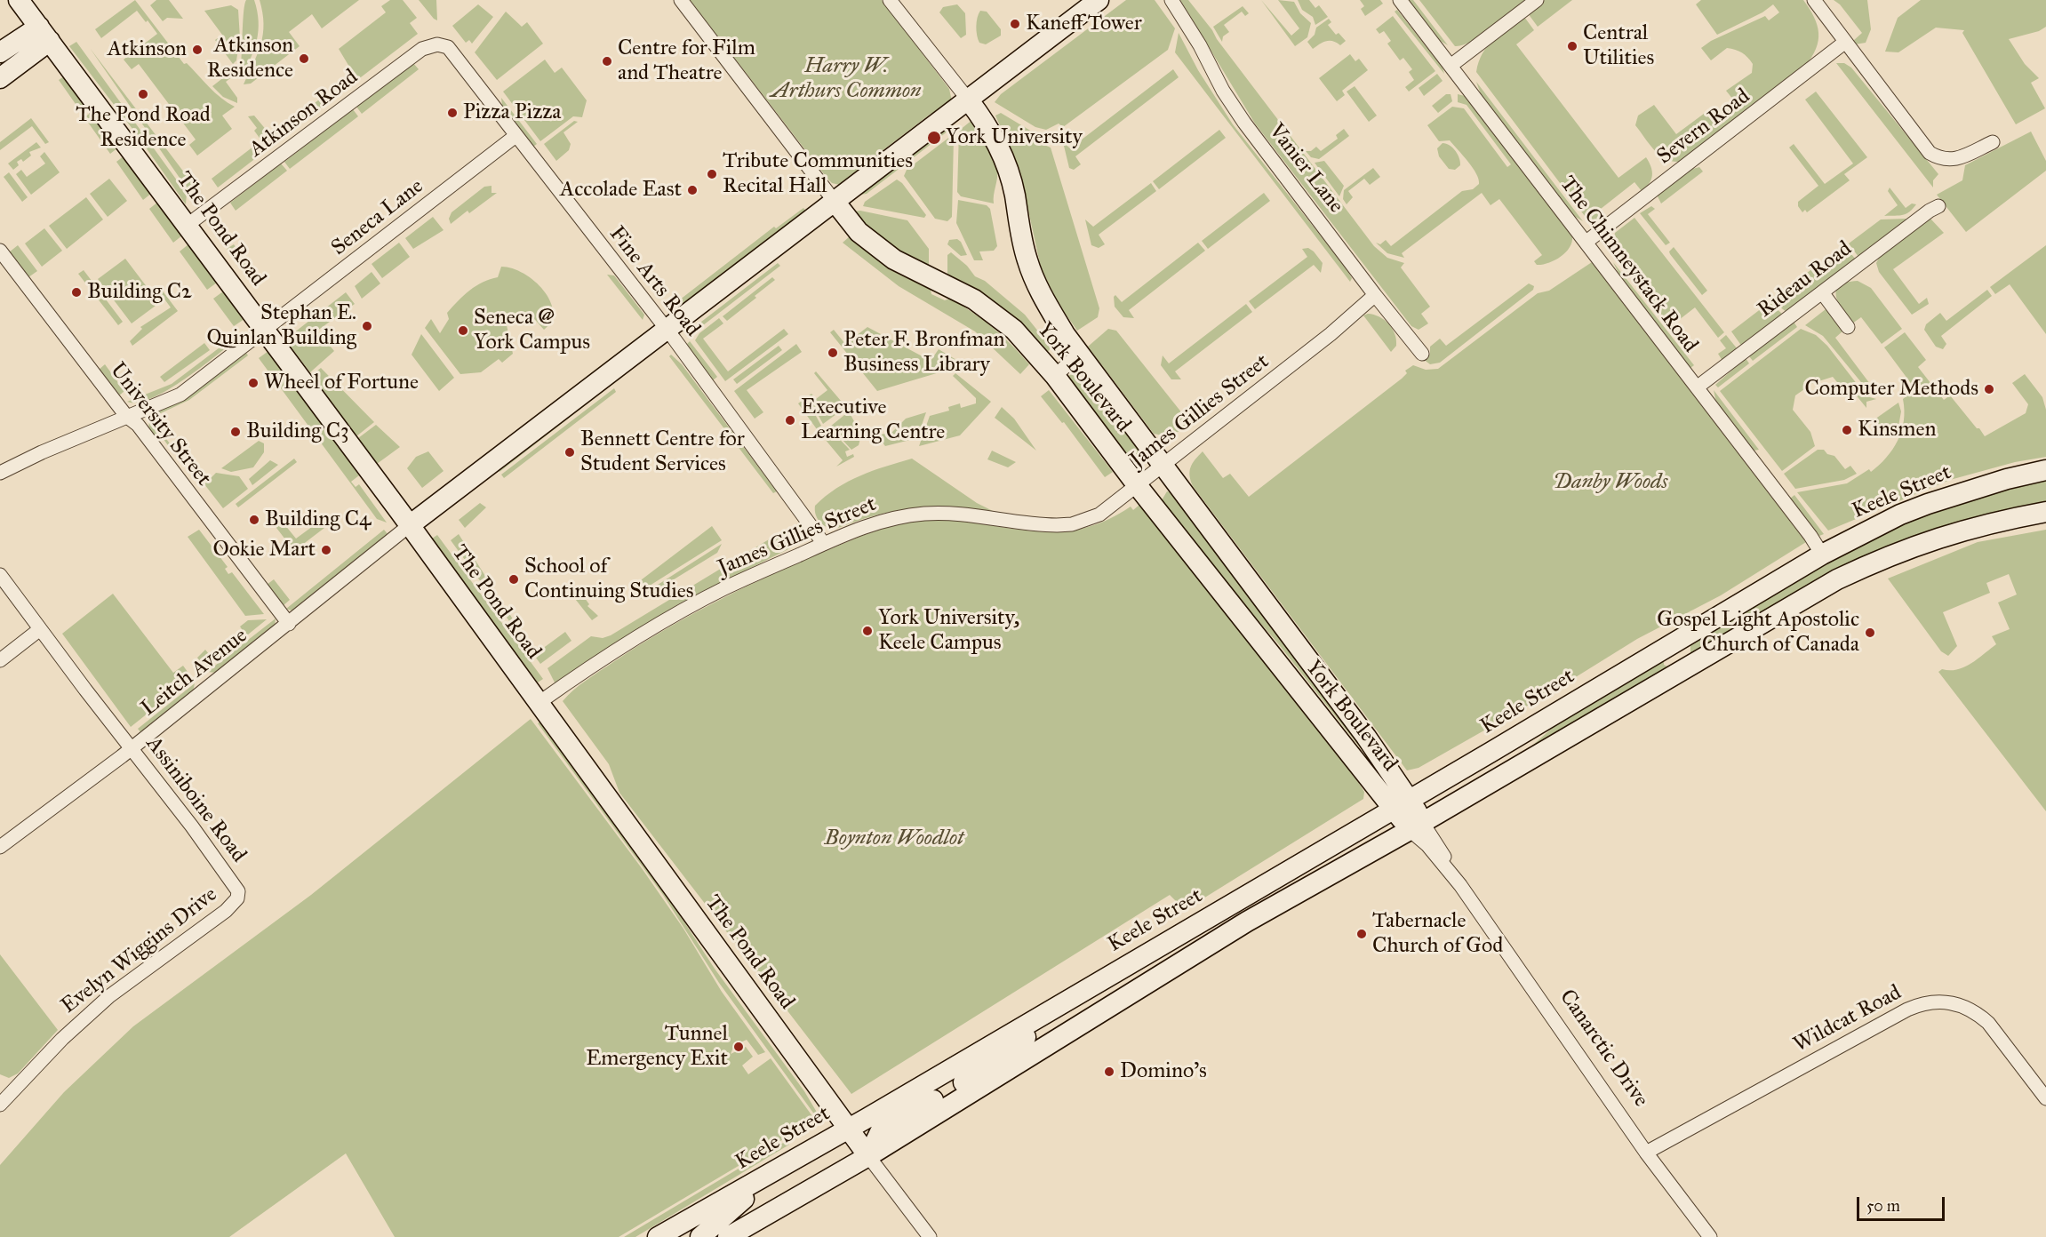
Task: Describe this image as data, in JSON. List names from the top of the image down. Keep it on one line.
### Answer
{"streets":{"street":["Atkinson Road","Severn Road","Vanier Lane","Seneca Lane","The Pond Road","The Chimneystack Road","Rideau Road","Fine Arts Road","York Boulevard","James Gillies Street","University Street","Keele Street","Leitch Avenue","Assiniboine Road","Evelyn Wiggins Drive","Wildcat Road","Canarctic Drive"]},"crossings":[["Atkinson Road","The Pond Road"],["Atkinson Road","Fine Arts Road"],["Severn Road","The Chimneystack Road"],["Vanier Lane","James Gillies Street"],["Seneca Lane","The Pond Road"],["Seneca Lane","Fine Arts Road"],["Seneca Lane","University Street"],["The Pond Road","James Gillies Street"],["The Pond Road","Keele Street"],["The Pond Road","Leitch Avenue"],["The Chimneystack Road","Rideau Road"],["The Chimneystack Road","Keele Street"],["Fine Arts Road","James Gillies Street"],["York Boulevard","James Gillies Street"],["York Boulevard","Keele Street"],["York Boulevard","Canarctic Drive"],["University Street","Leitch Avenue"],["Keele Street","Canarctic Drive"],["Leitch Avenue","Assiniboine Road"],["Assiniboine Road","Evelyn Wiggins Drive"],["Wildcat Road","Canarctic Drive"]],"parks":["Harry W. Arthurs Common","Danby Woods","Boynton Woodlot"],"places":["Kaneff Tower","Central Utilities","Atkinson","Atkinson Residence","Centre for Film and Theatre","The Pond Road Residence","Pizza Pizza","York University","Tribute Communities Recital Hall","Accolade East","Building C2","Stephan E. Quinlan Building","Seneca @ York Campus","Peter F. Bronfman Business Library","Wheel of Fortune","Computer Methods","Executive Learning Centre","Kinsmen","Building C3","Bennett Centre for Student Services","Building C4","Ookie Mart","School of Continuing Studies","York University, Keele Campus","Gospel Light Apostolic Church of Canada","Tabernacle Church of God","Tunnel Emergency Exit","Domino's"],"scale_bar":"50 m"}
